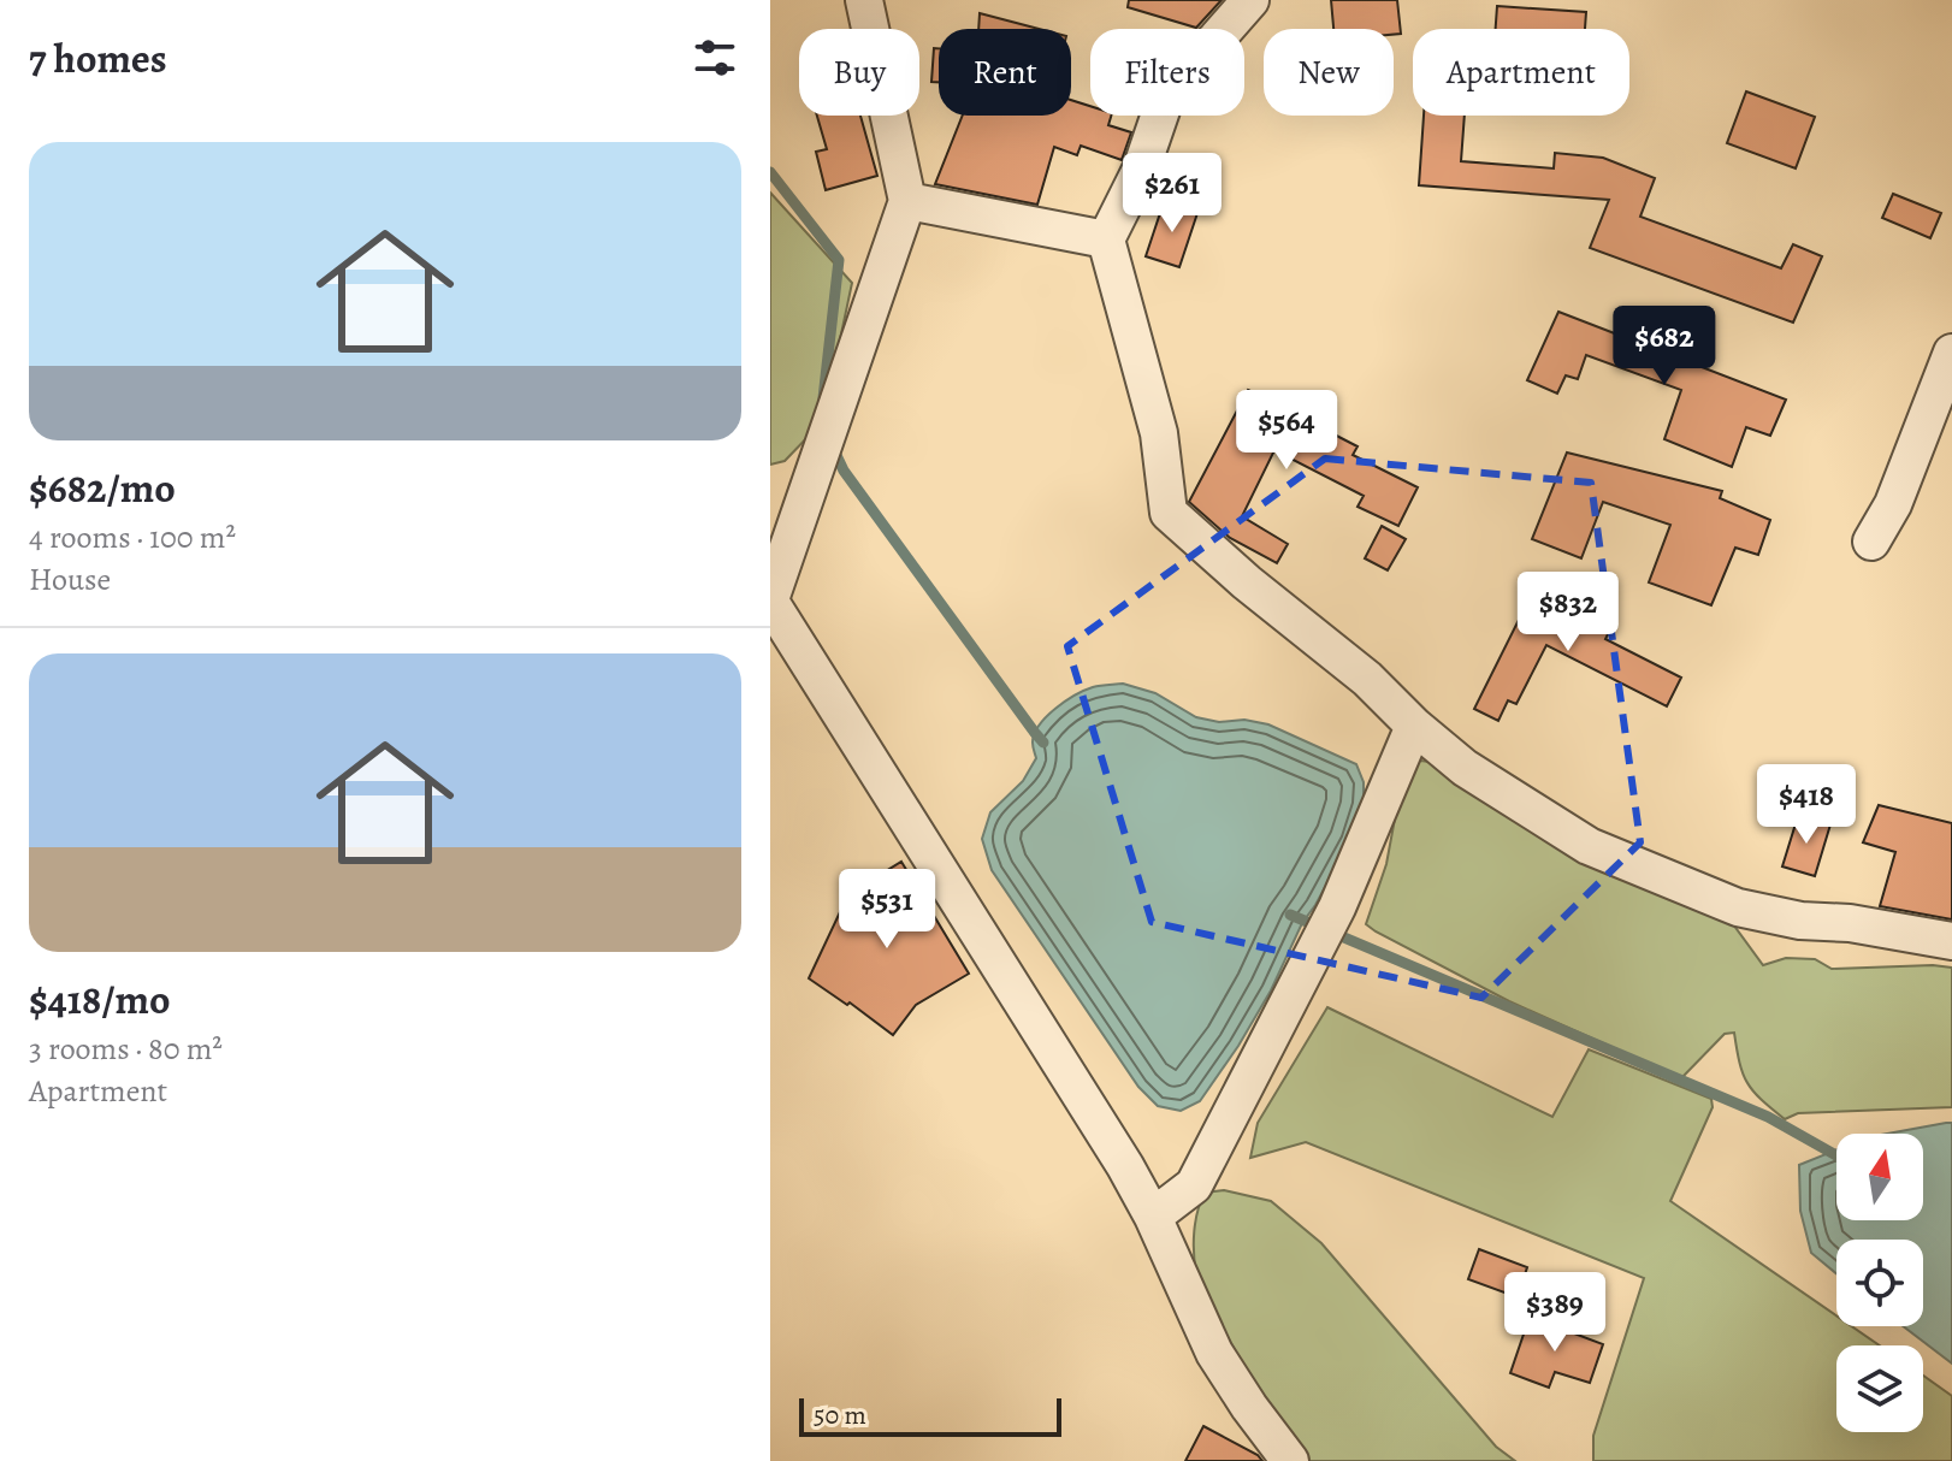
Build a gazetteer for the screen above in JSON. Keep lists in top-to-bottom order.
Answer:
{
  "scale_bar": "50 m",
  "north": "top",
  "page": {
    "heading": "7 homes",
    "chip": [
      "Buy",
      "Rent",
      "Filters",
      "New",
      "Apartment"
    ],
    "list": [
      {
        "name": "$682/mo",
        "note": "4 rooms · 100 m² · House"
      },
      {
        "name": "$418/mo",
        "note": "3 rooms · 80 m² · Apartment"
      }
    ],
    "price": [
      "$261",
      "$682",
      "$564",
      "$832",
      "$418",
      "$531",
      "$389"
    ],
    "scale": "50 m"
  }
}
